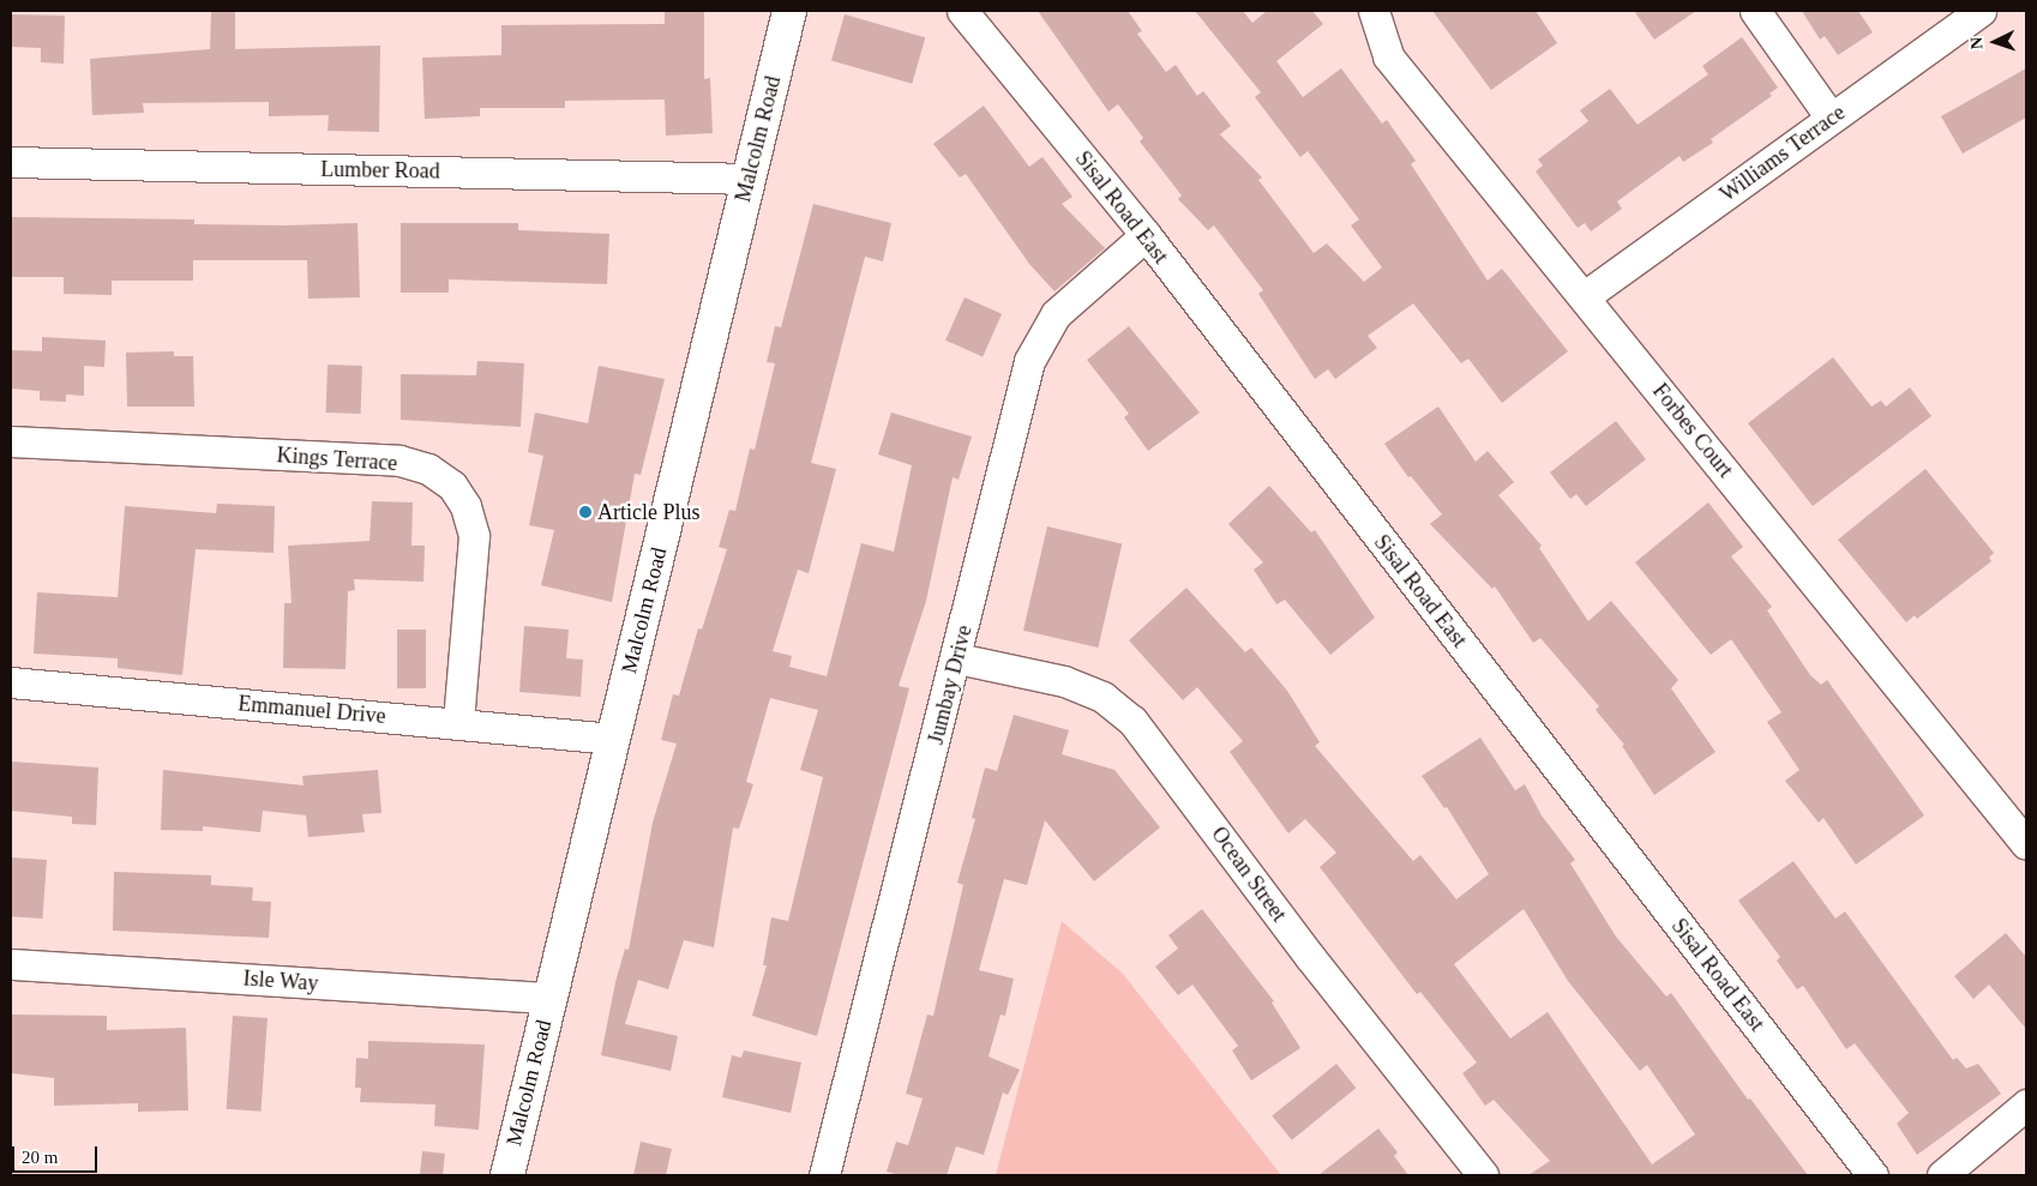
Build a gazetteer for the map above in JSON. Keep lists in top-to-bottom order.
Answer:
{
  "streets": {
    "street": [
      "Malcolm Road",
      "Williams Terrace",
      "Lumber Road",
      "Sisal Road East",
      "Forbes Court",
      "Kings Terrace",
      "Jumbay Drive",
      "Emmanuel Drive",
      "Ocean Street",
      "Isle Way"
    ]
  },
  "crossings": [
    ["Malcolm Road", "Lumber Road"],
    ["Malcolm Road", "Emmanuel Drive"],
    ["Malcolm Road", "Isle Way"],
    ["Williams Terrace", "Forbes Court"],
    ["Sisal Road East", "Jumbay Drive"],
    ["Kings Terrace", "Emmanuel Drive"],
    ["Jumbay Drive", "Ocean Street"]
  ],
  "places": ["Article Plus"],
  "scale_bar": "20 m",
  "north": "left"
}
